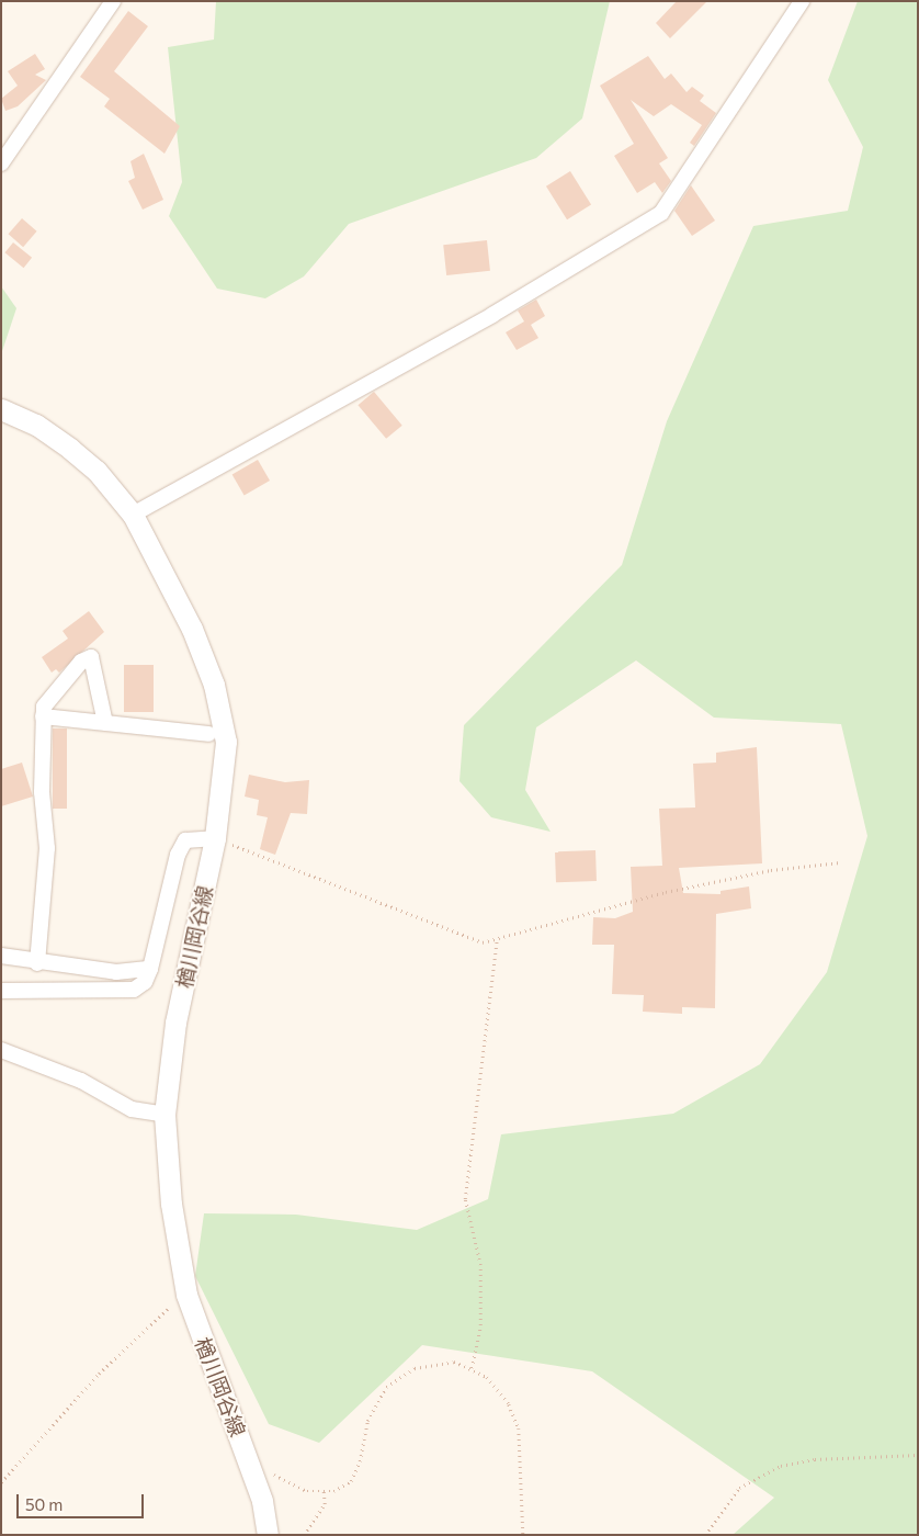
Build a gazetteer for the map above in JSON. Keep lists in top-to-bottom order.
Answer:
{
  "streets": {
    "main road": ["楢川岡谷線"]
  },
  "scale_bar": "50 m"
}
